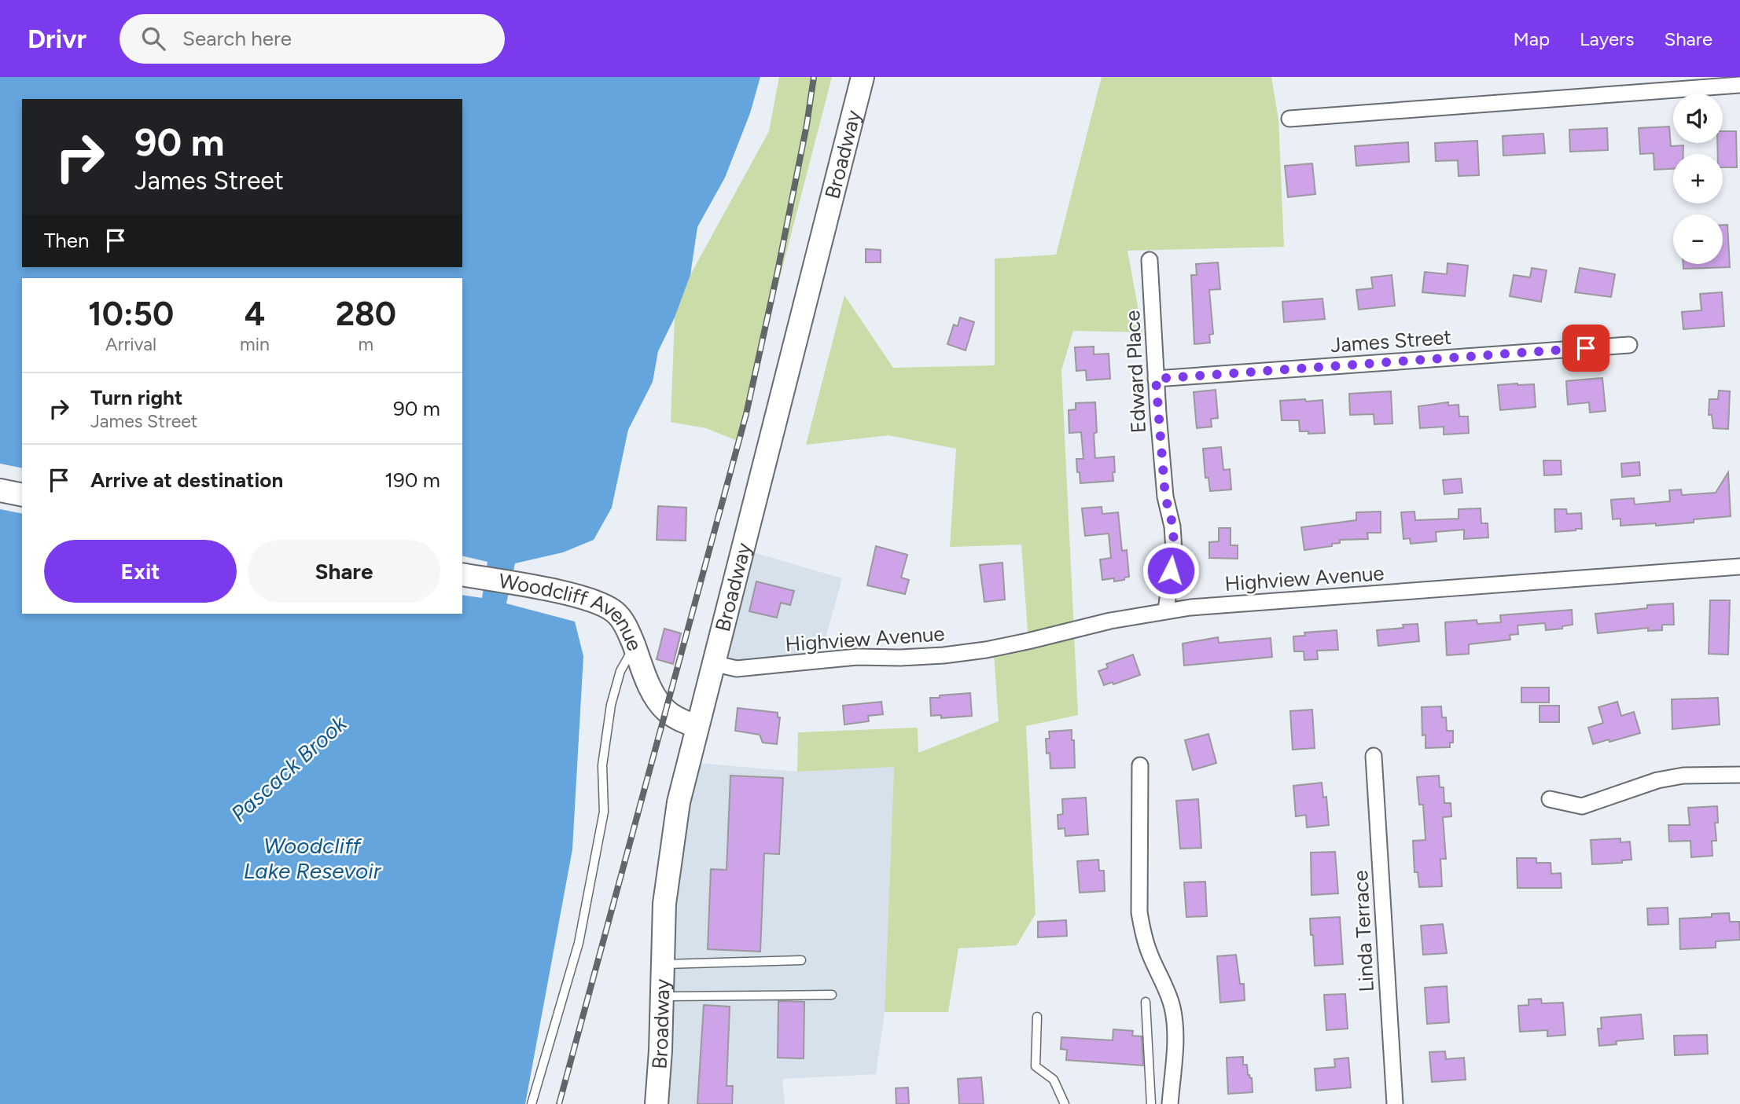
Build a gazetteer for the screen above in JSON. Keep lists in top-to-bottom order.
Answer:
{
  "streets": {
    "main road": ["Broadway", "Woodcliff Avenue"],
    "street": [
      "James Street",
      "Edward Place",
      "Highview Avenue",
      "Linda Terrace"
    ]
  },
  "crossings": [
    ["Broadway", "Highview Avenue"],
    ["Broadway", "Woodcliff Avenue"],
    ["James Street", "Edward Place"],
    ["Edward Place", "Highview Avenue"]
  ],
  "water": ["Pascack Brook", "Woodcliff Lake Resevoir"],
  "page": {
    "header": "Drivr",
    "search": "Search here",
    "nav": ["Map", "Layers", "Share"],
    "map_buttons": ["+", "−"],
    "turn": ["90 m", "James Street"],
    "then": "Then",
    "eta": [
      "10:50",
      "Arrival",
      "4",
      "min",
      "280",
      "m"
    ],
    "list": [
      {
        "name": "Turn right",
        "note": "James Street",
        "value": "90 m"
      },
      {
        "name": "Arrive at destination",
        "value": "190 m"
      }
    ],
    "buttons": ["Exit", "Share"]
  }
}
